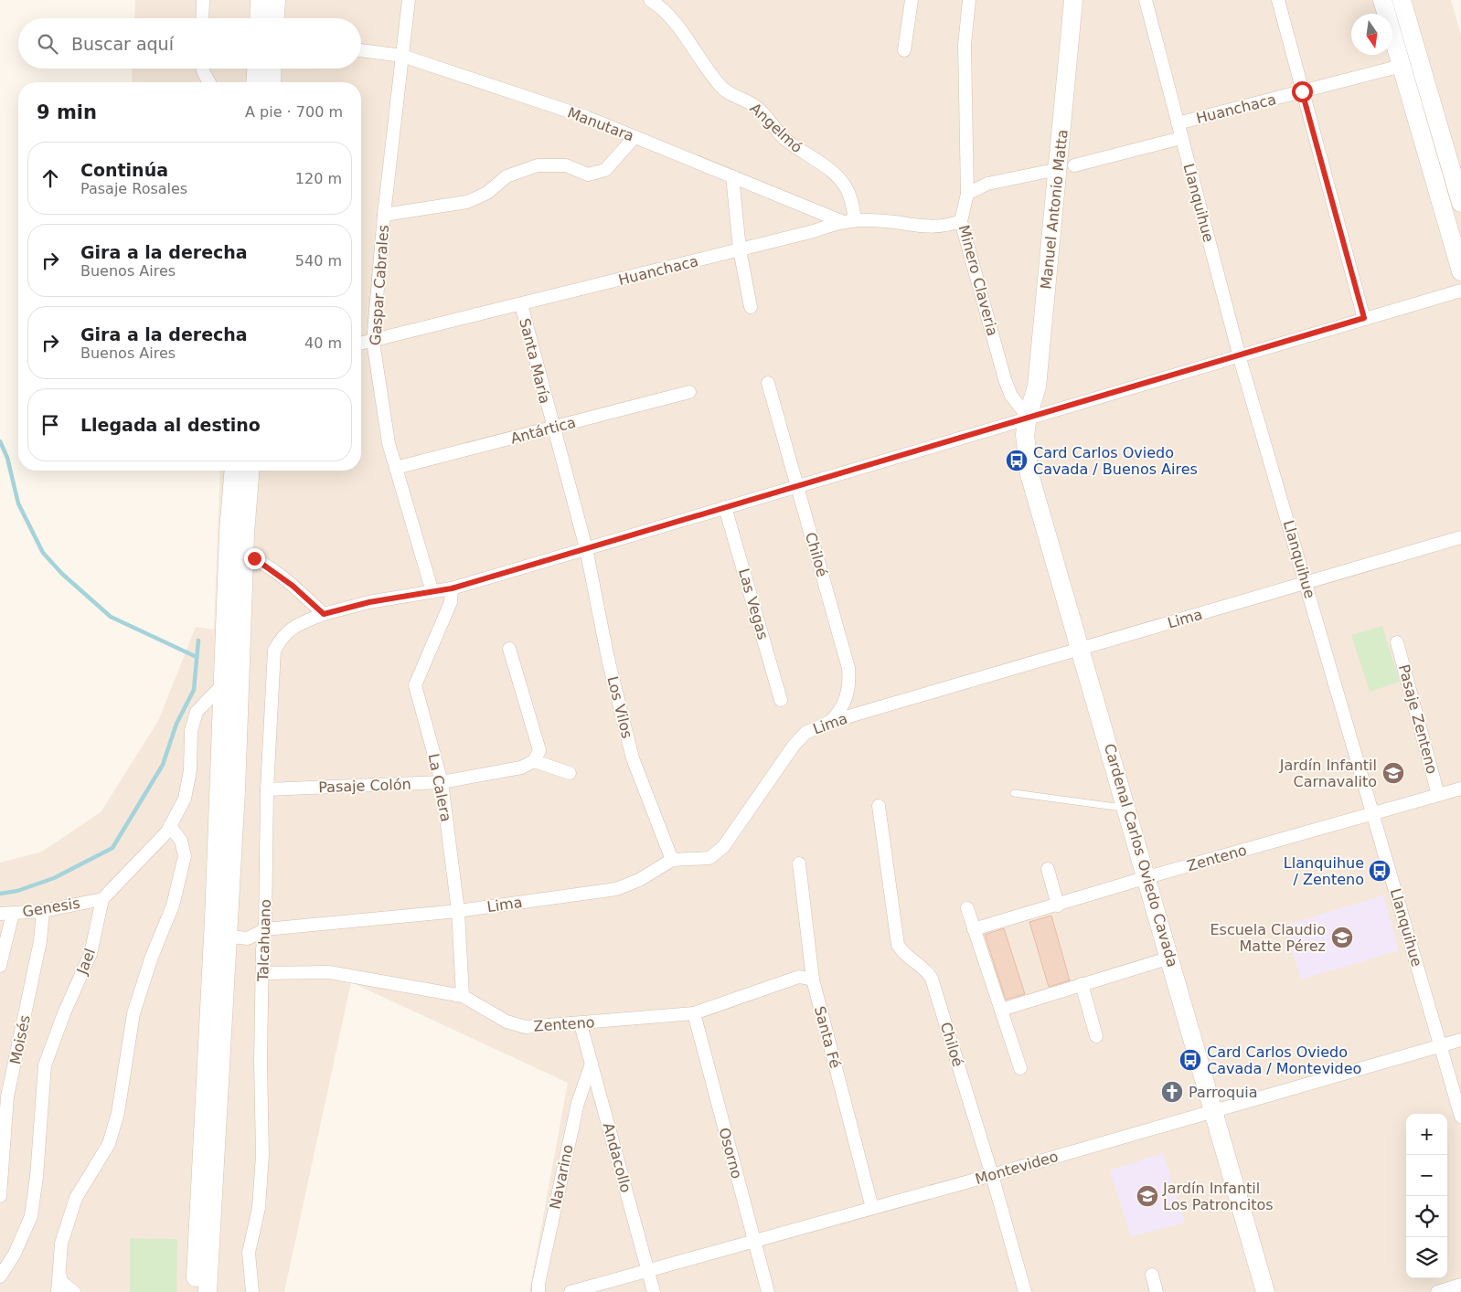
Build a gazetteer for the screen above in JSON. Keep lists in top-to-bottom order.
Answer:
{
  "streets": {
    "main road": ["Manuel Antonio Matta", "Cardenal Carlos Oviedo Cavada"],
    "street": [
      "Huanchaca",
      "Manutara",
      "Angelmó",
      "Llanquihue",
      "Minero Claveria",
      "Gaspar Cabrales",
      "Santa María",
      "Antártica",
      "Chiloé",
      "Las Vegas",
      "Lima",
      "Los Vilos",
      "Pasaje Zenteno",
      "Pasaje Colón",
      "La Calera",
      "Zenteno",
      "Genesis",
      "Talcahuano",
      "Jael",
      "Santa Fé",
      "Moisés",
      "Osorno",
      "Andacollo",
      "Montevideo",
      "Navarino"
    ]
  },
  "crossings": [
    ["Huanchaca", "Manutara"],
    ["Huanchaca", "Angelmó"],
    ["Huanchaca", "Llanquihue"],
    ["Huanchaca", "Manuel Antonio Matta"],
    ["Huanchaca", "Minero Claveria"],
    ["Huanchaca", "Gaspar Cabrales"],
    ["Huanchaca", "Santa María"],
    ["Manutara", "Gaspar Cabrales"],
    ["Llanquihue", "Lima"],
    ["Llanquihue", "Zenteno"],
    ["Llanquihue", "Talcahuano"],
    ["Llanquihue", "Montevideo"],
    ["Manuel Antonio Matta", "Minero Claveria"],
    ["Manuel Antonio Matta", "Cardenal Carlos Oviedo Cavada"],
    ["Manuel Antonio Matta", "Talcahuano"],
    ["Minero Claveria", "Cardenal Carlos Oviedo Cavada"],
    ["Minero Claveria", "Talcahuano"],
    ["Gaspar Cabrales", "Antártica"],
    ["Gaspar Cabrales", "Talcahuano"],
    ["Santa María", "Antártica"],
    ["Santa María", "Los Vilos"],
    ["Santa María", "Talcahuano"],
    ["Chiloé", "Lima"],
    ["Chiloé", "Talcahuano"],
    ["Chiloé", "Montevideo"],
    ["Las Vegas", "Talcahuano"],
    ["Lima", "Los Vilos"],
    ["Lima", "La Calera"],
    ["Lima", "Cardenal Carlos Oviedo Cavada"],
    ["Lima", "Talcahuano"],
    ["Los Vilos", "Talcahuano"],
    ["Pasaje Zenteno", "Zenteno"],
    ["Pasaje Colón", "La Calera"],
    ["Pasaje Colón", "Talcahuano"],
    ["La Calera", "Zenteno"],
    ["La Calera", "Talcahuano"],
    ["Cardenal Carlos Oviedo Cavada", "Zenteno"],
    ["Cardenal Carlos Oviedo Cavada", "Talcahuano"],
    ["Cardenal Carlos Oviedo Cavada", "Montevideo"],
    ["Zenteno", "Talcahuano"],
    ["Zenteno", "Santa Fé"],
    ["Zenteno", "Osorno"],
    ["Zenteno", "Andacollo"],
    ["Genesis", "Jael"],
    ["Genesis", "Moisés"],
    ["Santa Fé", "Montevideo"],
    ["Osorno", "Montevideo"],
    ["Andacollo", "Montevideo"],
    ["Andacollo", "Navarino"]
  ],
  "places": {
    "bus stop": ["Card Carlos Oviedo Cavada / Buenos Aires", "Llanquihue / Zenteno", "Card Carlos Oviedo Cavada / Montevideo"],
    "school or university": ["Jardín Infantil Carnavalito", "Escuela Claudio Matte Pérez", "Jardín Infantil Los Patroncitos"],
    "church": ["Parroquia"]
  },
  "north": "bottom",
  "page": {
    "search": "Buscar aquí",
    "heading": ["9 min", "A pie · 700 m"],
    "list": [
      ["Continúa", "Pasaje Rosales", "120 m"],
      ["Gira a la derecha", "Buenos Aires", "540 m"],
      ["Gira a la derecha", "Buenos Aires", "40 m"],
      "Llegada al destino"
    ],
    "map_buttons": ["+", "−"]
  }
}
